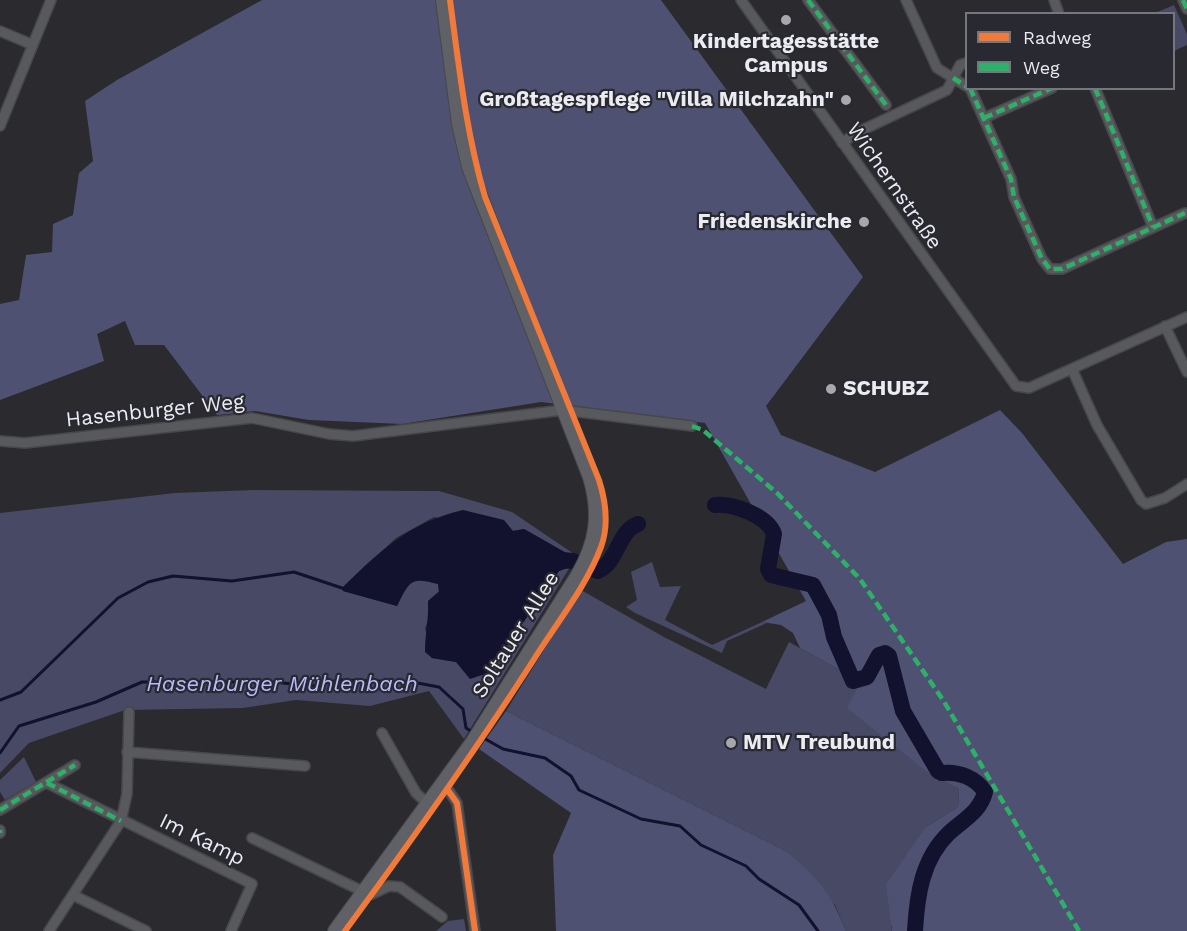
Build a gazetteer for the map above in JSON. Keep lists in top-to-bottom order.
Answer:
{
  "streets": {
    "street": [
      "Wichernstraße",
      "Hasenburger Weg",
      "Soltauer Allee",
      "Im Kamp"
    ]
  },
  "crossings": [
    ["Hasenburger Weg", "Soltauer Allee"]
  ],
  "water": ["Hasenburger Mühlenbach"],
  "places": [
    "Kindertagesstätte Campus",
    "Großtagespflege \"Villa Milchzahn\"",
    "Friedenskirche",
    "SCHUBZ",
    "MTV Treubund"
  ],
  "legend": ["Radweg", "Weg"]
}
